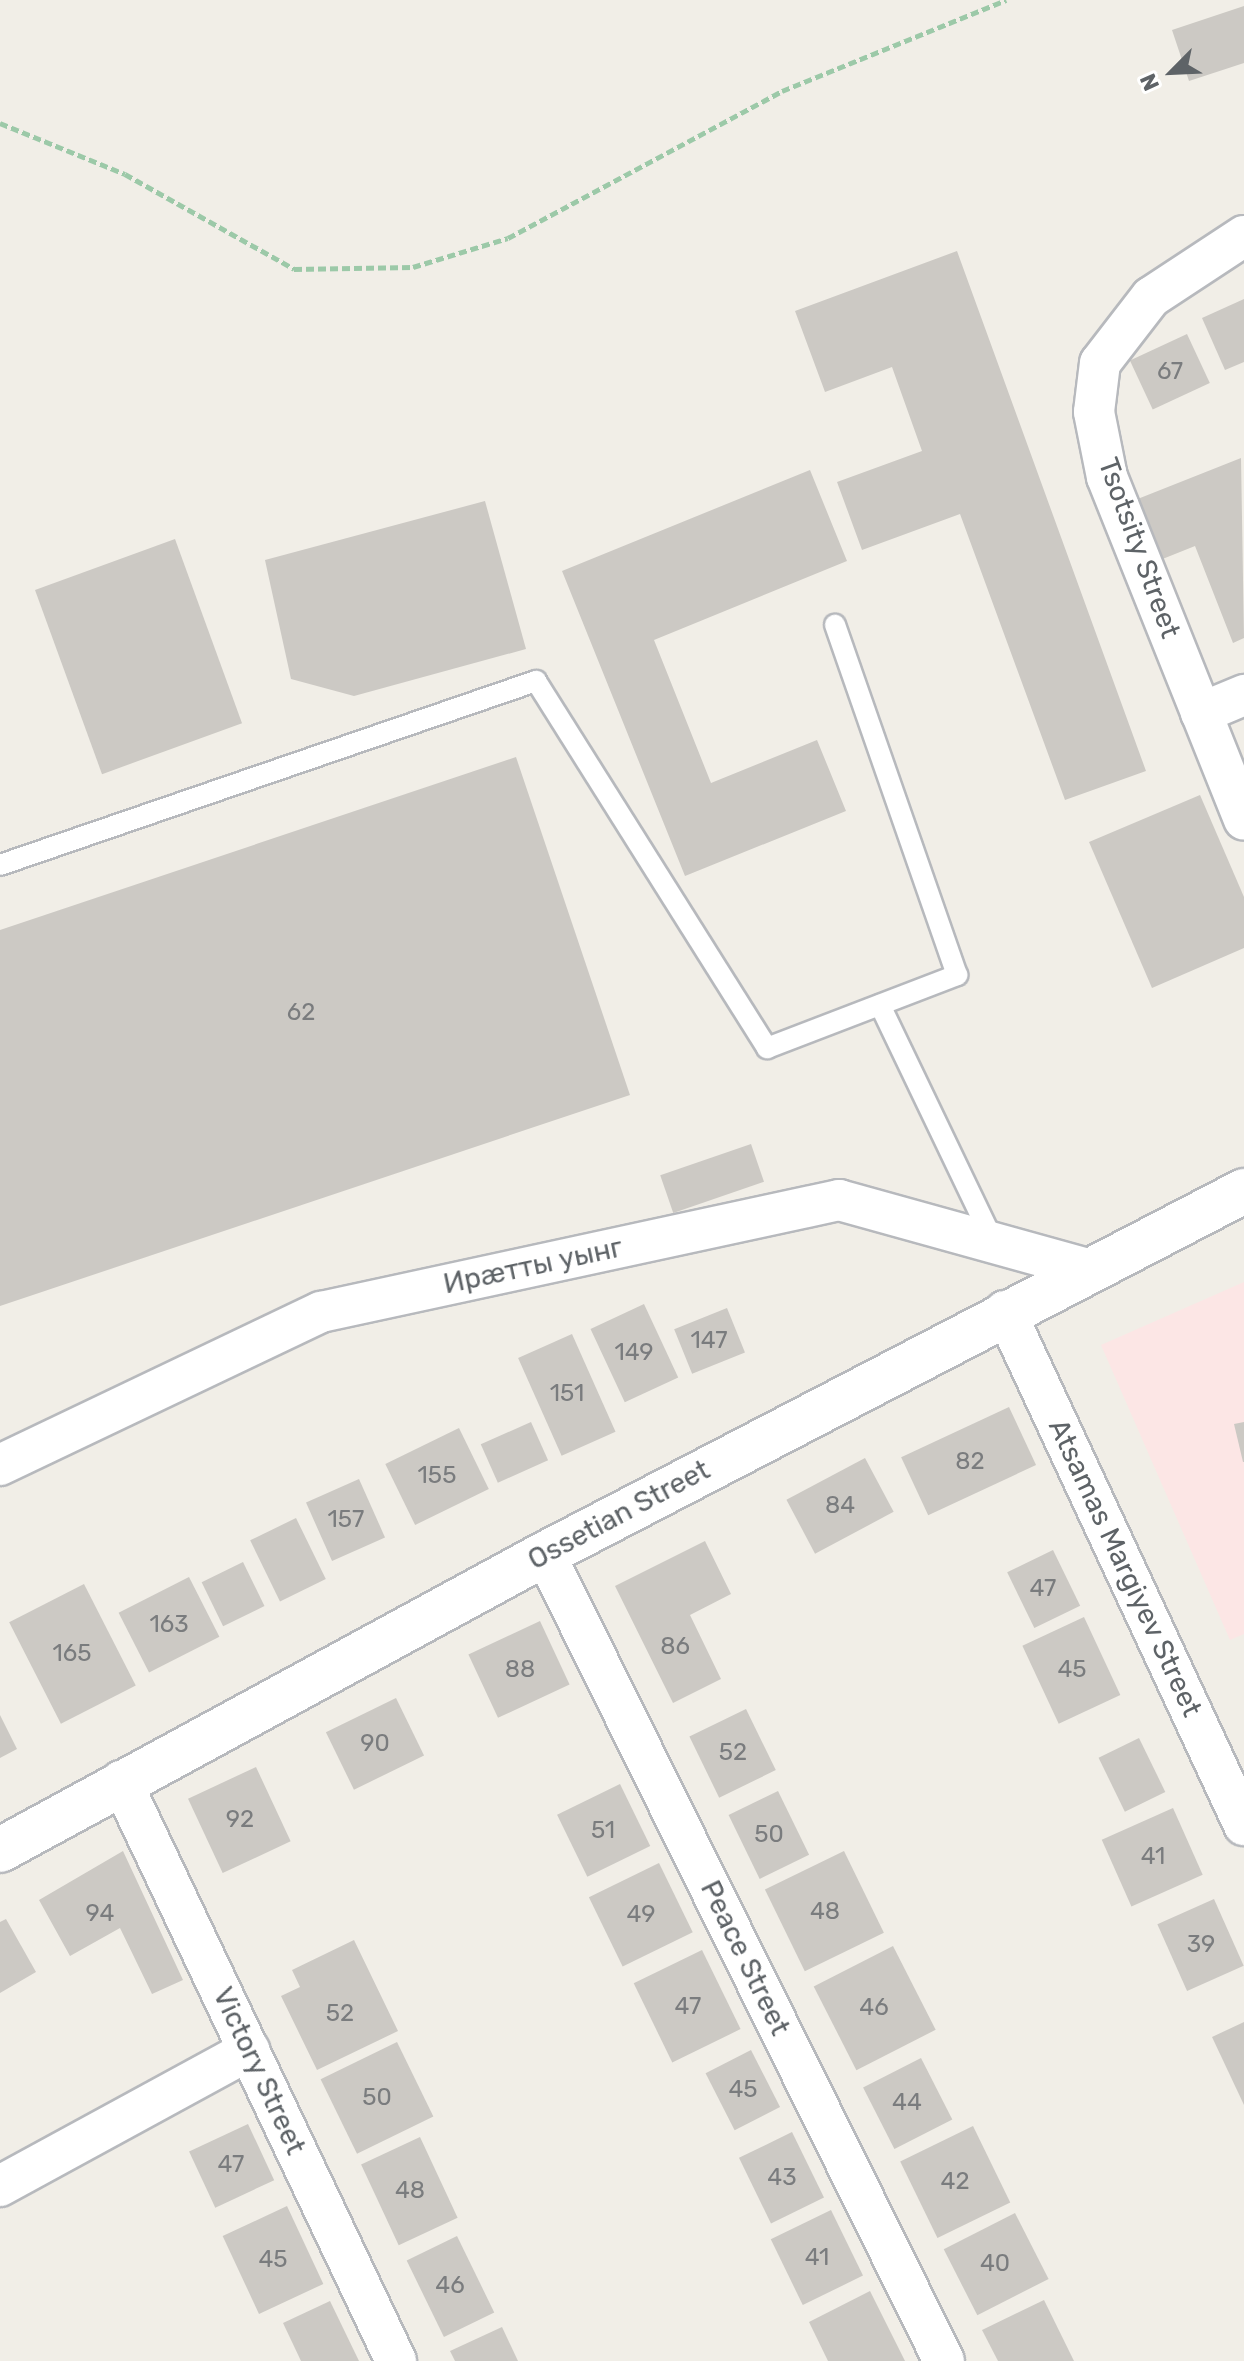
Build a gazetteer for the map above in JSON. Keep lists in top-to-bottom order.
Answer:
{
  "streets": {
    "street": [
      "Tsotsity Street",
      "Ирæтты уынг",
      "Ossetian Street",
      "Atsamas Margiyev Street",
      "Peace Street",
      "Victory Street"
    ]
  },
  "crossings": [
    ["Ирæтты уынг", "Ossetian Street"],
    ["Ossetian Street", "Atsamas Margiyev Street"],
    ["Ossetian Street", "Peace Street"],
    ["Ossetian Street", "Victory Street"]
  ],
  "house_numbers": [
    "67",
    "62",
    "147",
    "149",
    "151",
    "82",
    "155",
    "84",
    "157",
    "47",
    "163",
    "86",
    "165",
    "88",
    "45",
    "90",
    "52",
    "92",
    "51",
    "50",
    "41",
    "48",
    "94",
    "49",
    "39",
    "47",
    "46",
    "52",
    "45",
    "50",
    "44",
    "47",
    "43",
    "42",
    "48",
    "41",
    "45",
    "40",
    "46"
  ],
  "north": "bottom left"
}
